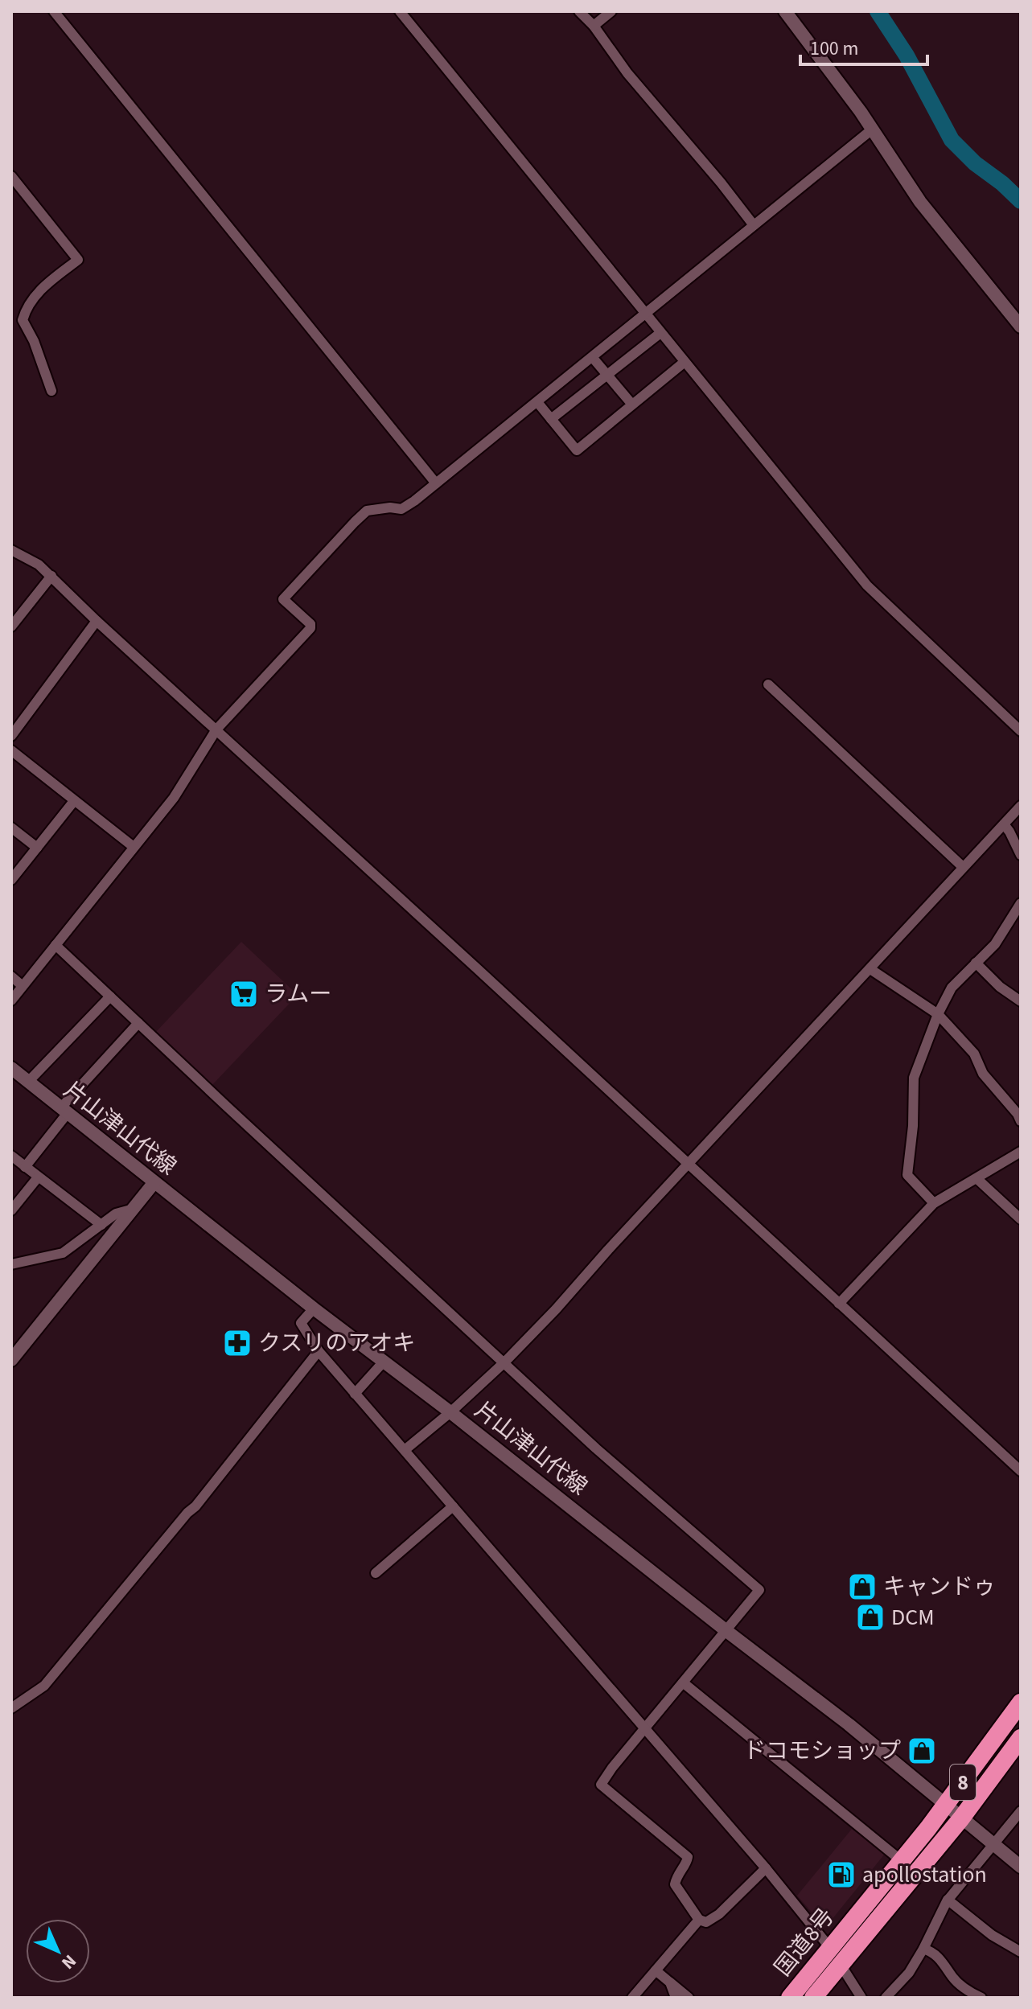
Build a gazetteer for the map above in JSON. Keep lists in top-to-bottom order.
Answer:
{
  "streets": {
    "highway": ["8", "国道8号"],
    "main road": ["片山津山代線"]
  },
  "crossings": [
    ["片山津山代線", "国道8号"]
  ],
  "places": {
    "supermarket": ["ラムー"],
    "pharmacy": ["クスリのアオキ"],
    "shop": ["キャンドゥ", "DCM", "ドコモショップ"],
    "fuel station": ["apollostation"]
  },
  "scale_bar": "100 m",
  "north": "bottom right"
}
